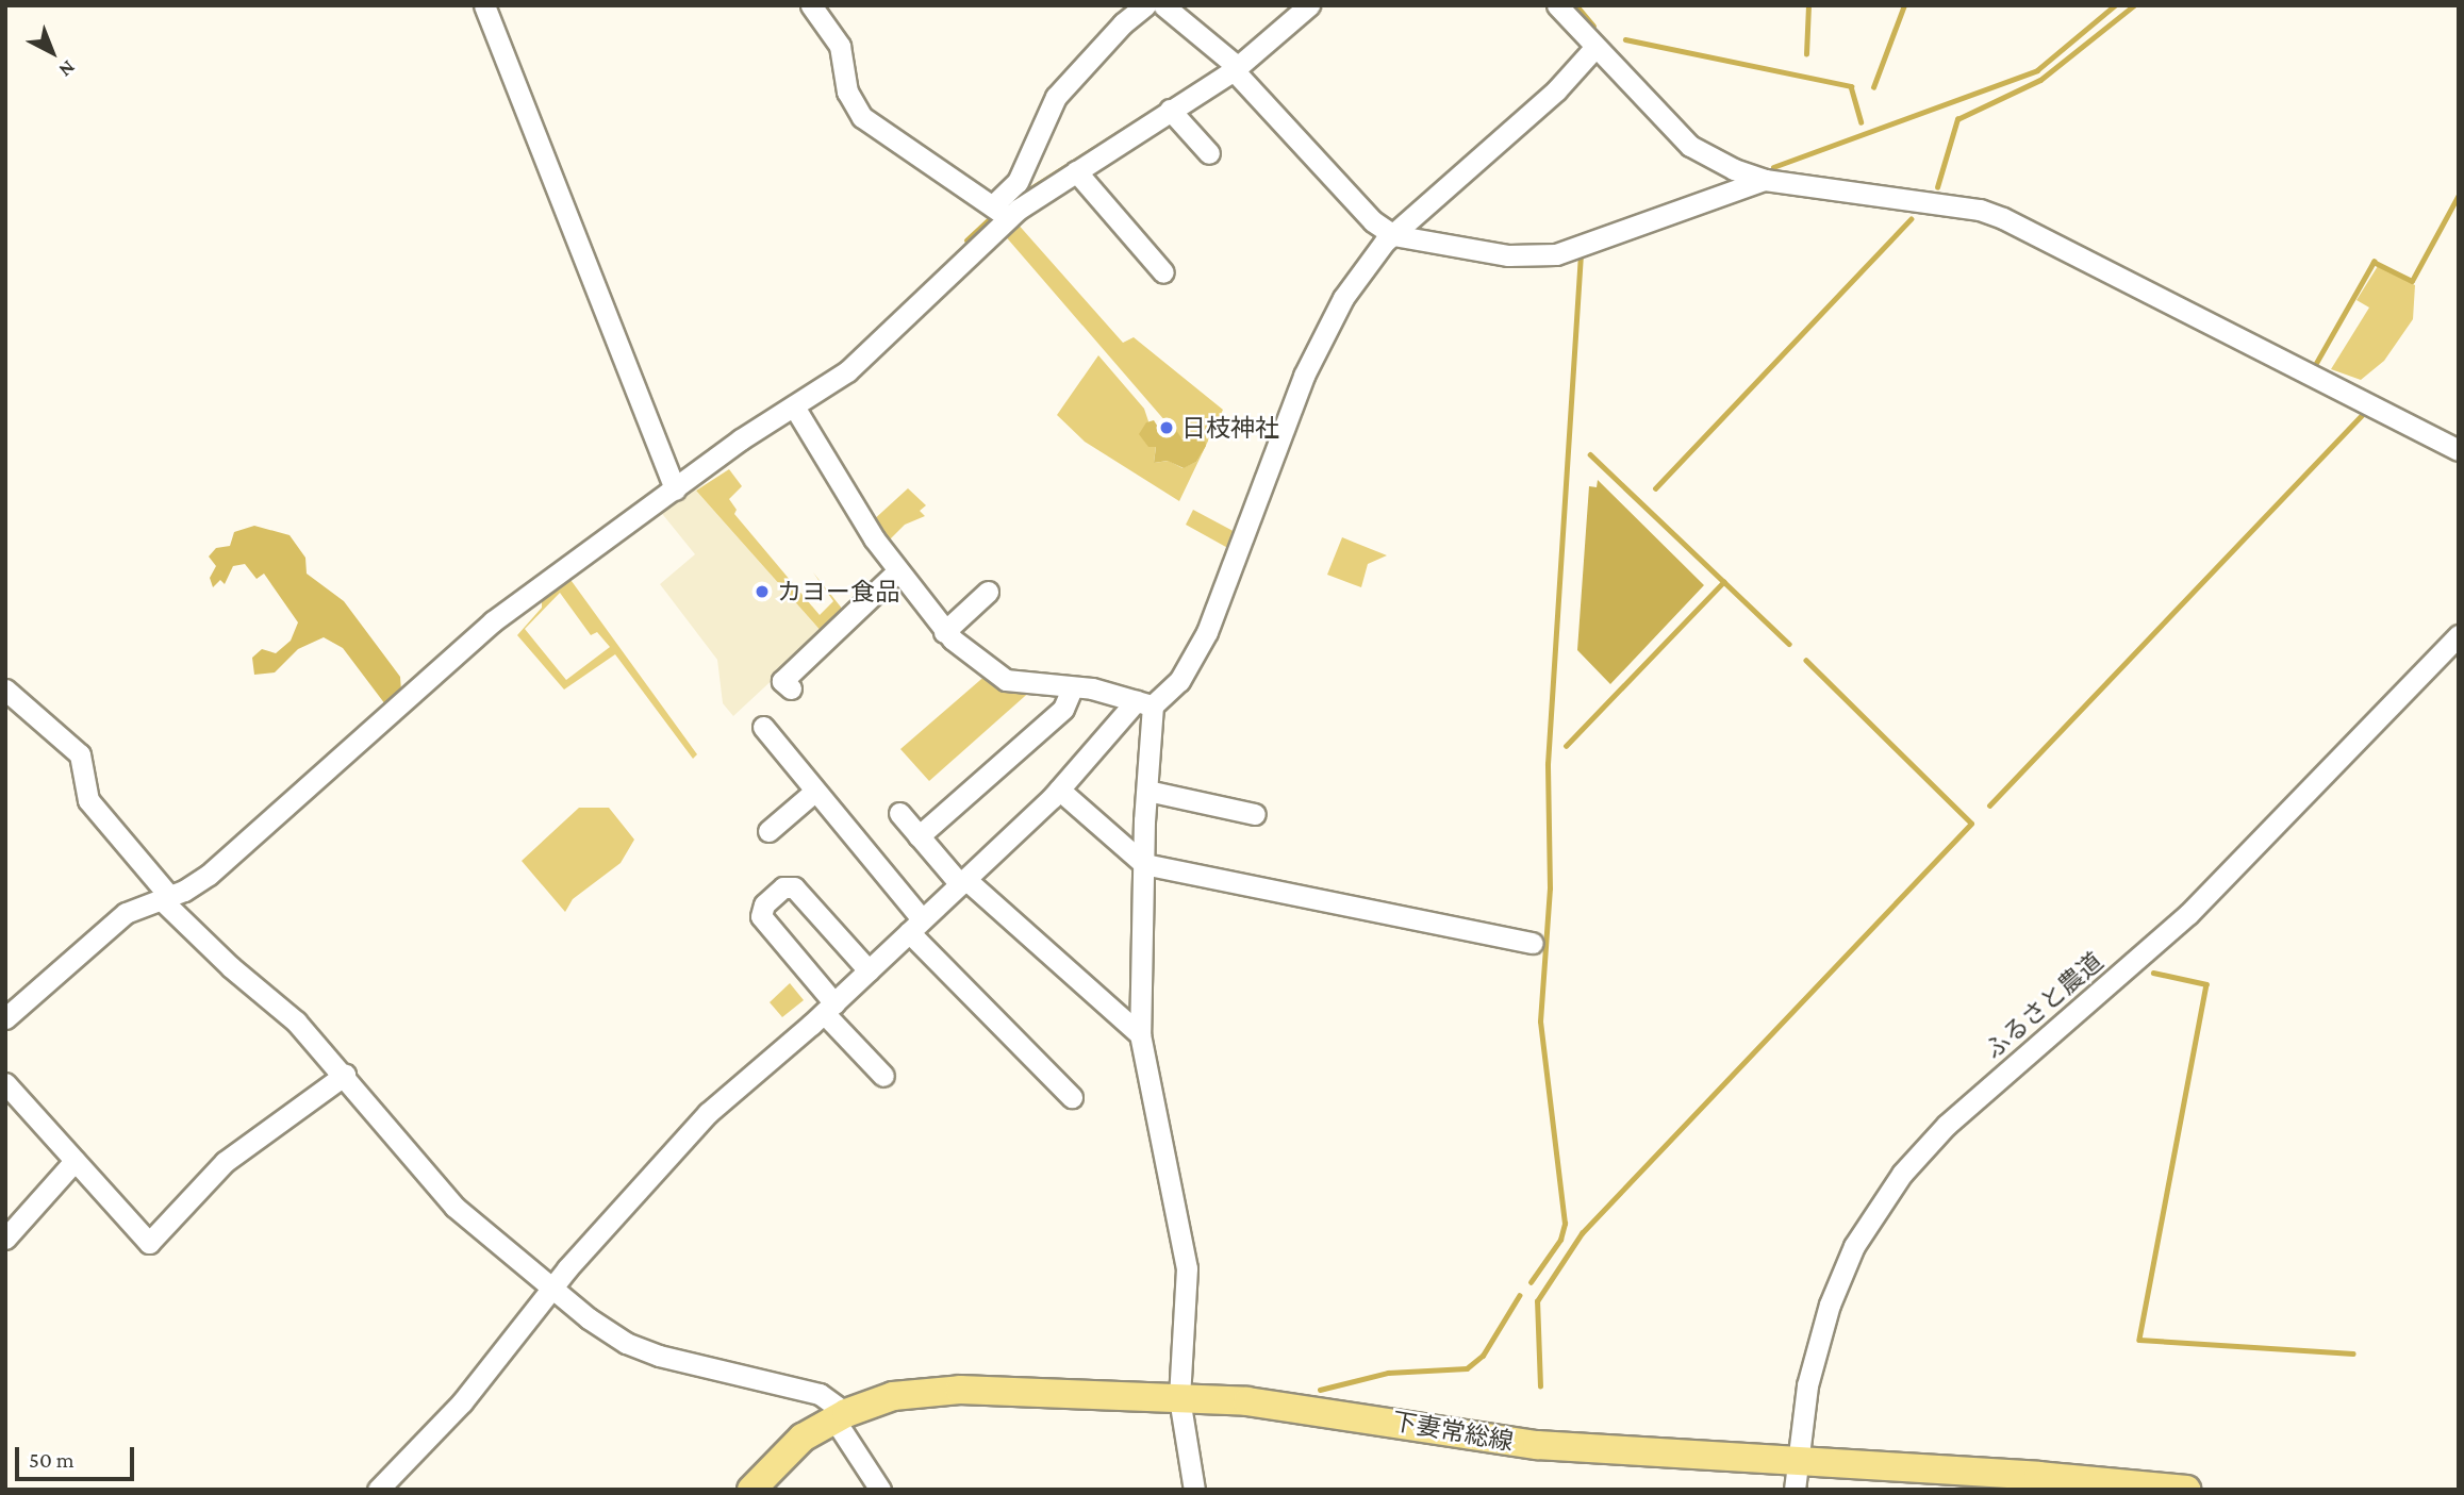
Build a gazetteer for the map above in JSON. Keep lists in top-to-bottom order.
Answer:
{
  "streets": {
    "main road": ["下妻常総線"],
    "street": ["ふるさと農道"]
  },
  "crossings": [
    ["ふるさと農道", "下妻常総線"]
  ],
  "places": ["日枝神社", "カヨー食品"],
  "scale_bar": "50 m",
  "north": "bottom right"
}
